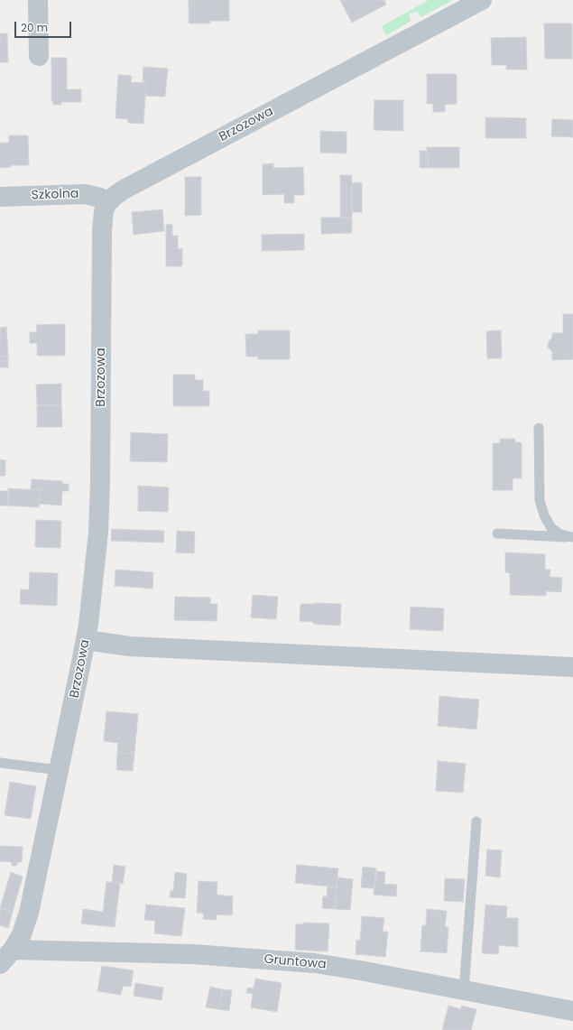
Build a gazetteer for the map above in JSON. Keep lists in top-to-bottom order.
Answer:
{
  "streets": {
    "street": ["Brzozowa", "Szkolna", "Gruntowa"]
  },
  "crossings": [
    ["Brzozowa", "Szkolna"],
    ["Brzozowa", "Gruntowa"]
  ],
  "scale_bar": "20 m"
}
